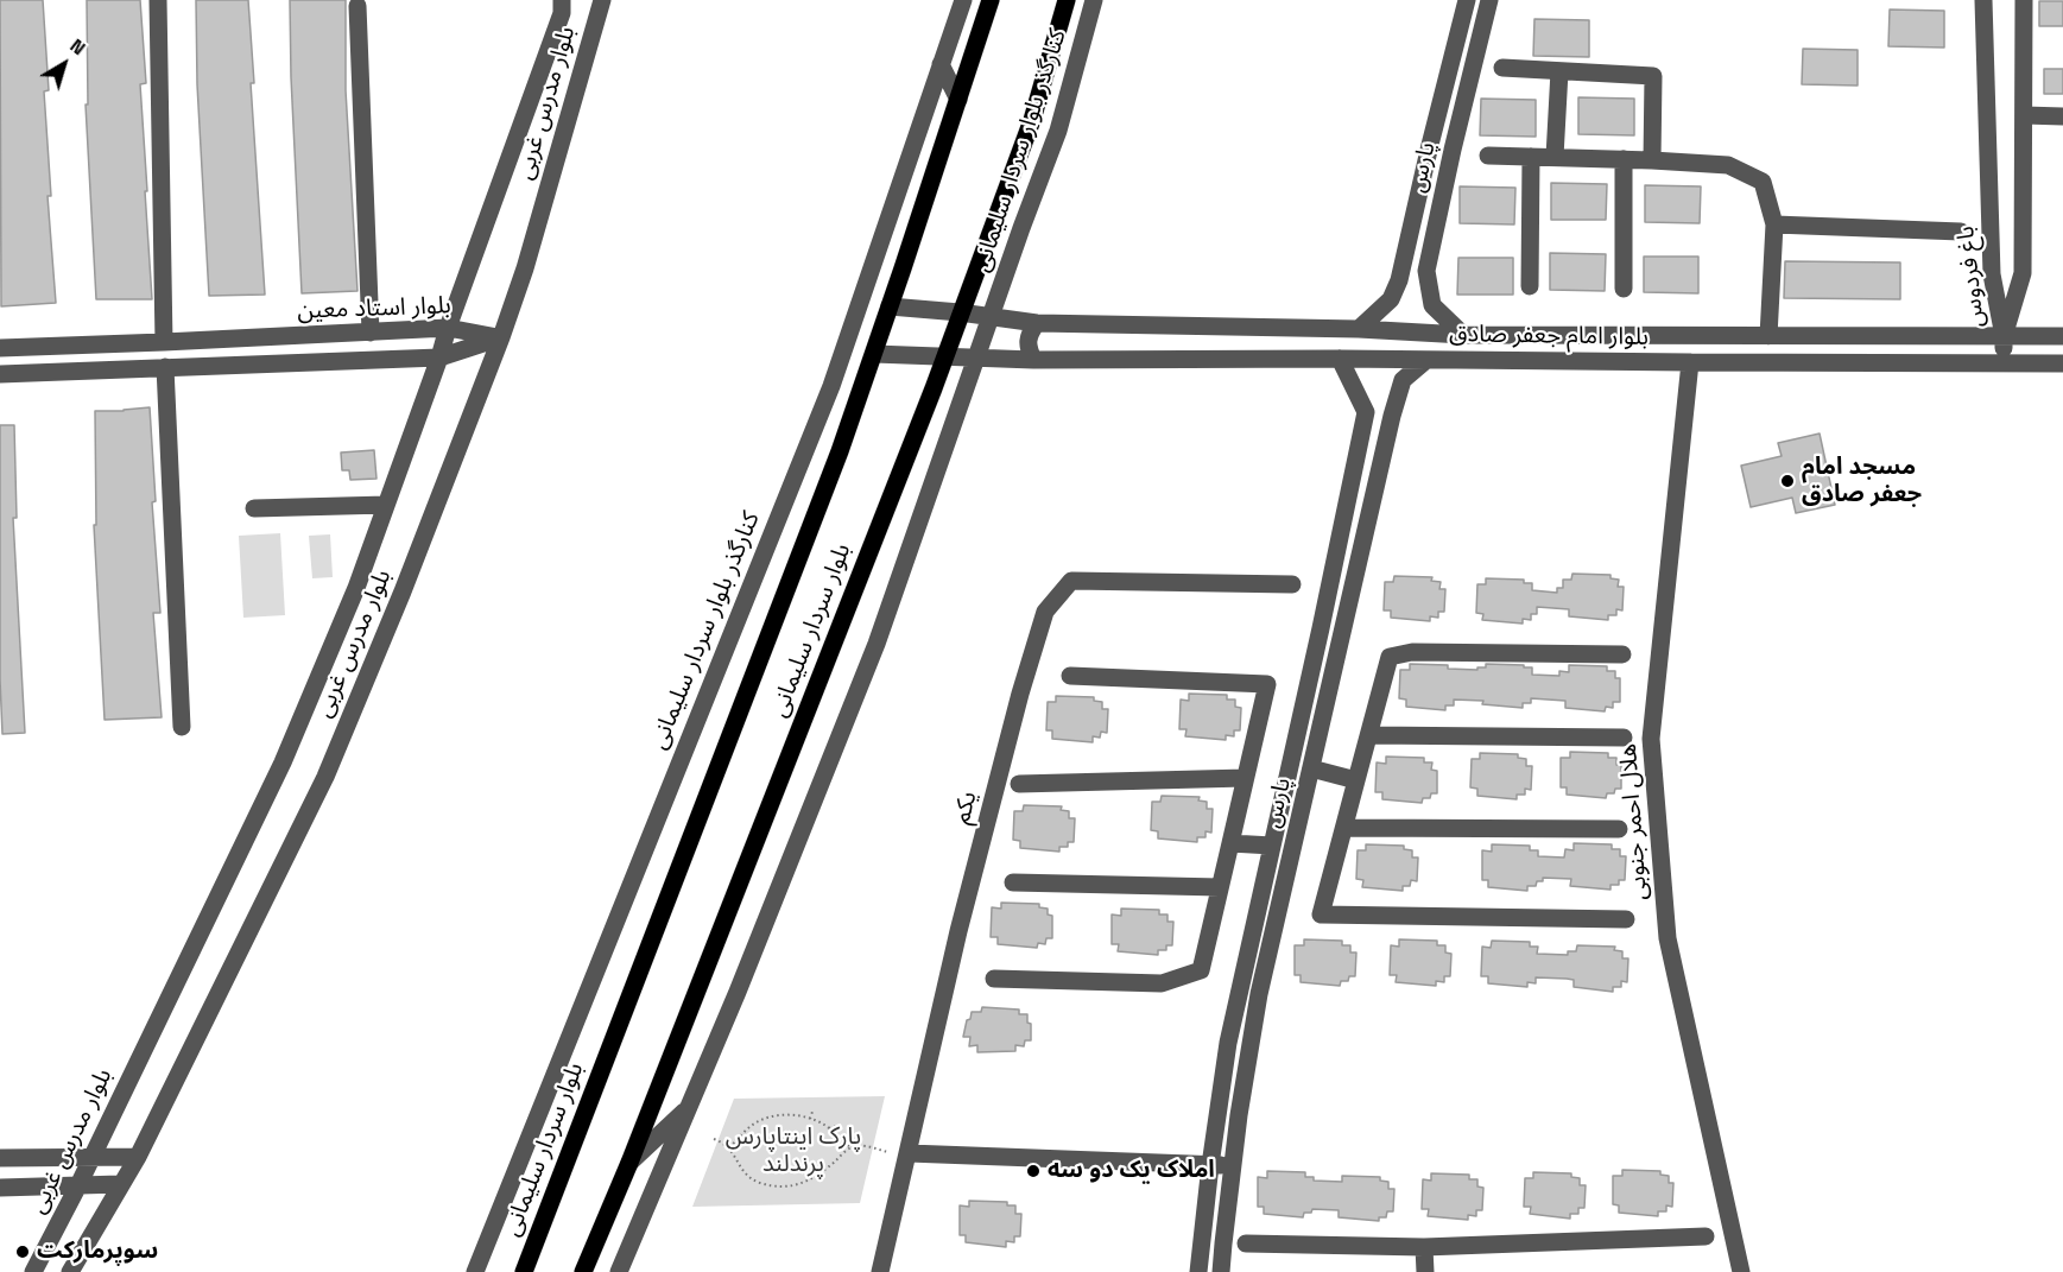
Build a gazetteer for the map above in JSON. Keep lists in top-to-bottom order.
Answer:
{
  "streets": {
    "main road": ["بلوار سردار سلیمانی"],
    "street": [
      "بلوار مدرس غربی",
      "کنارگذر بلوار سردار سلیمانی",
      "پارس",
      "باغ فردوس",
      "بلوار استاد معین",
      "بلوار امام جعفر صادق",
      "یکم",
      "هلال احمر جنوبی"
    ]
  },
  "crossings": [
    ["بلوار مدرس غربی", "بلوار استاد معین"],
    ["کنارگذر بلوار سردار سلیمانی", "بلوار امام جعفر صادق"],
    ["پارس", "بلوار امام جعفر صادق"],
    ["باغ فردوس", "بلوار امام جعفر صادق"],
    ["بلوار امام جعفر صادق", "بلوار سردار سلیمانی"],
    ["بلوار امام جعفر صادق", "هلال احمر جنوبی"]
  ],
  "parks": ["پارک اینتاپارس پرندلند"],
  "places": ["مسجد امام جعفر صادق", "املاک یک دو سه", "سوپرمارکت"],
  "north": "top right"
}
